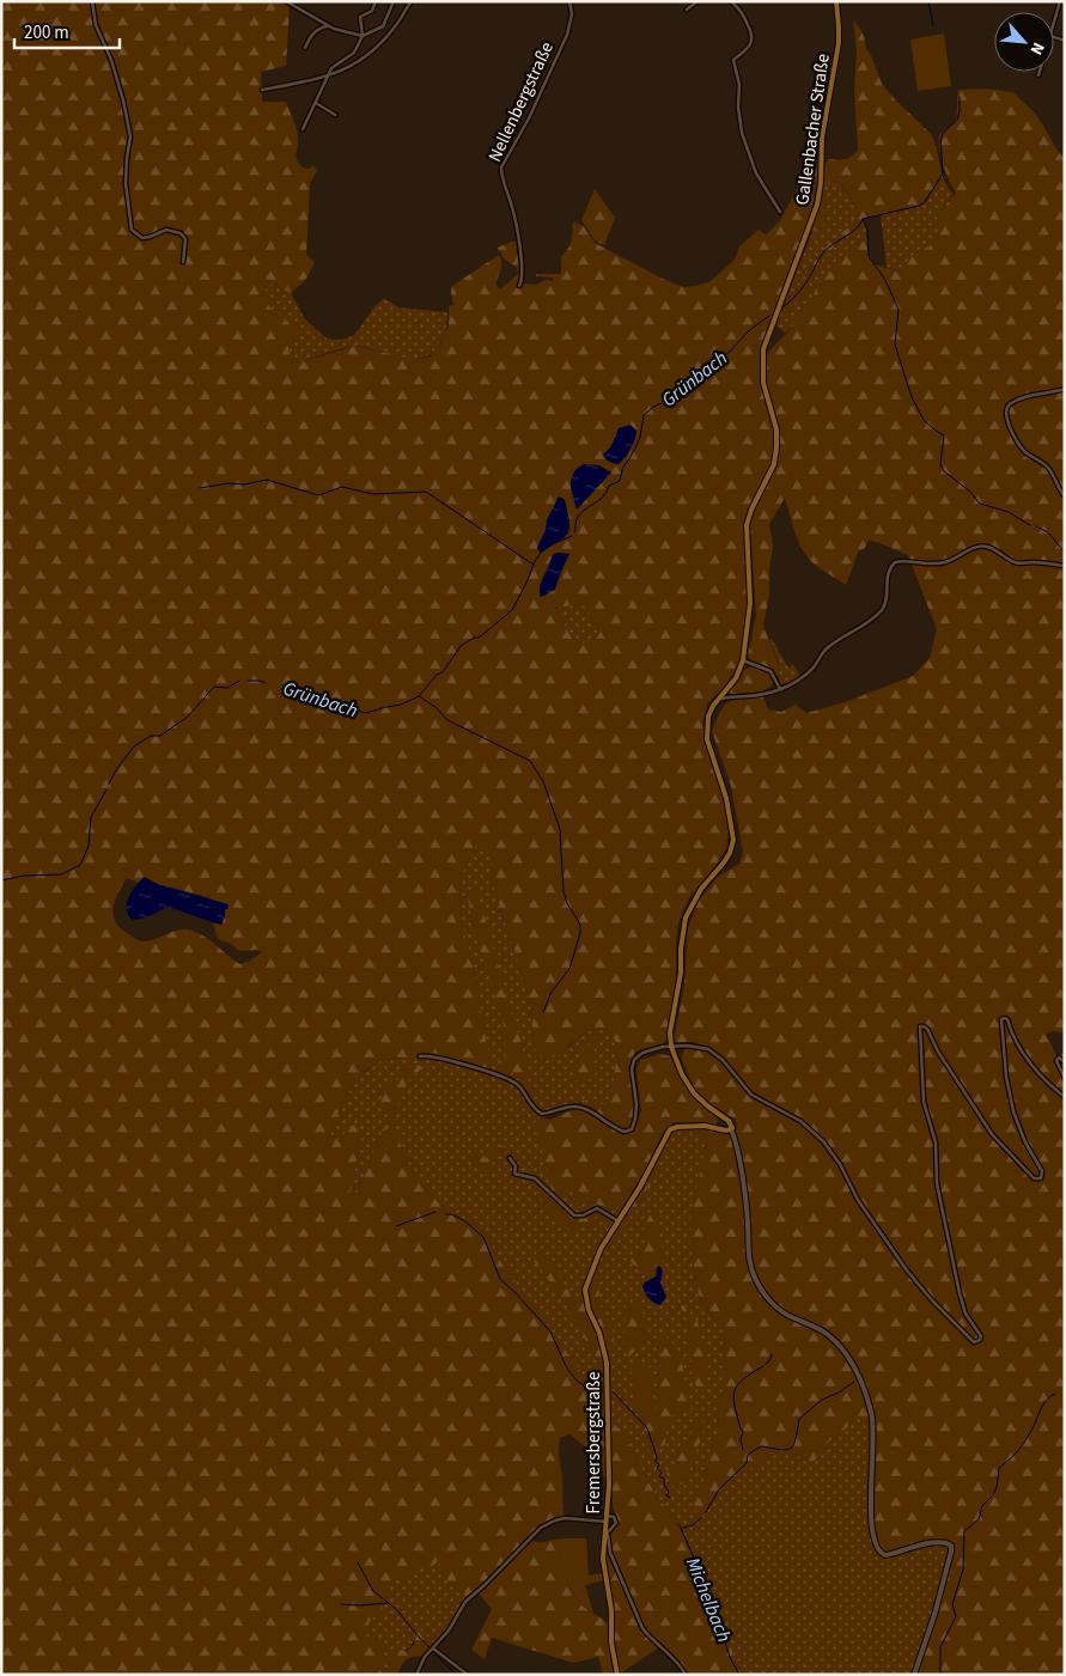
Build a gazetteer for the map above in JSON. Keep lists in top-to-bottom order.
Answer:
{
  "streets": {
    "main road": ["Gallenbacher Straße", "Fremersbergstraße"],
    "street": ["Nellenbergstraße"]
  },
  "water": ["Grünbach", "Michelbach"],
  "scale_bar": "200 m",
  "north": "bottom right"
}
